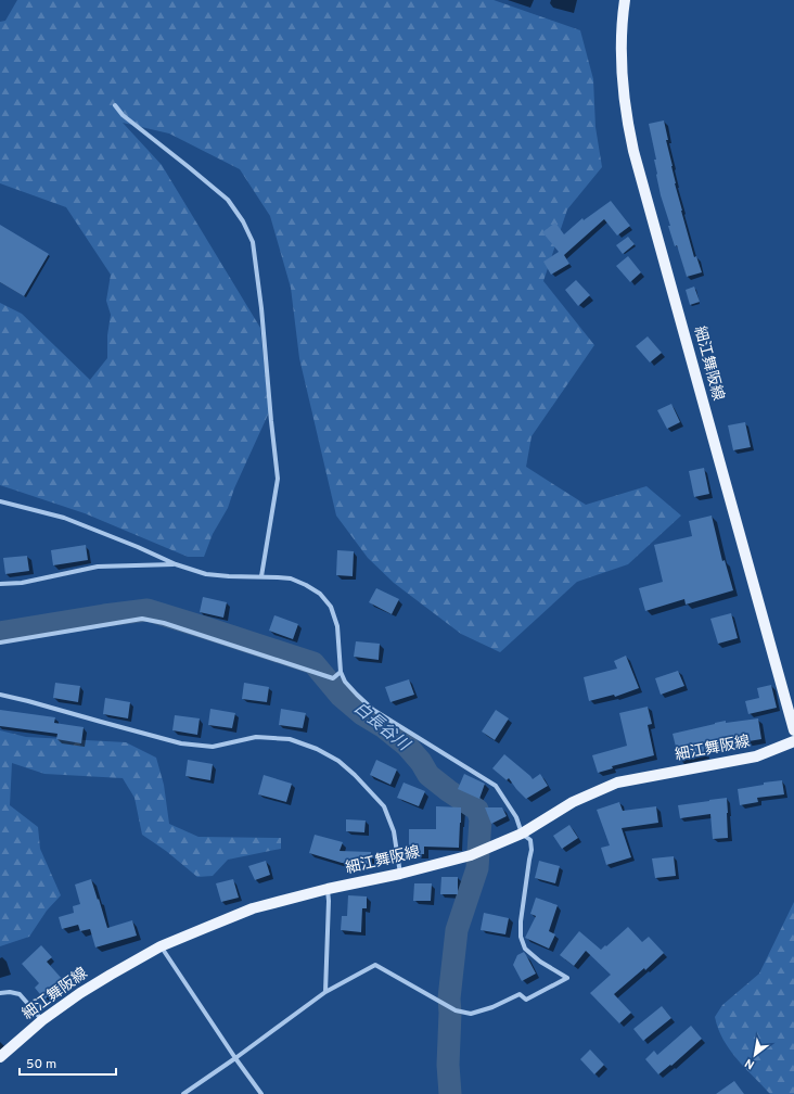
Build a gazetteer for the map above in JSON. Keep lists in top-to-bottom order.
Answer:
{
  "streets": {
    "main road": ["細江舞阪線"]
  },
  "water": ["白長谷川"],
  "scale_bar": "50 m",
  "north": "bottom left"
}
